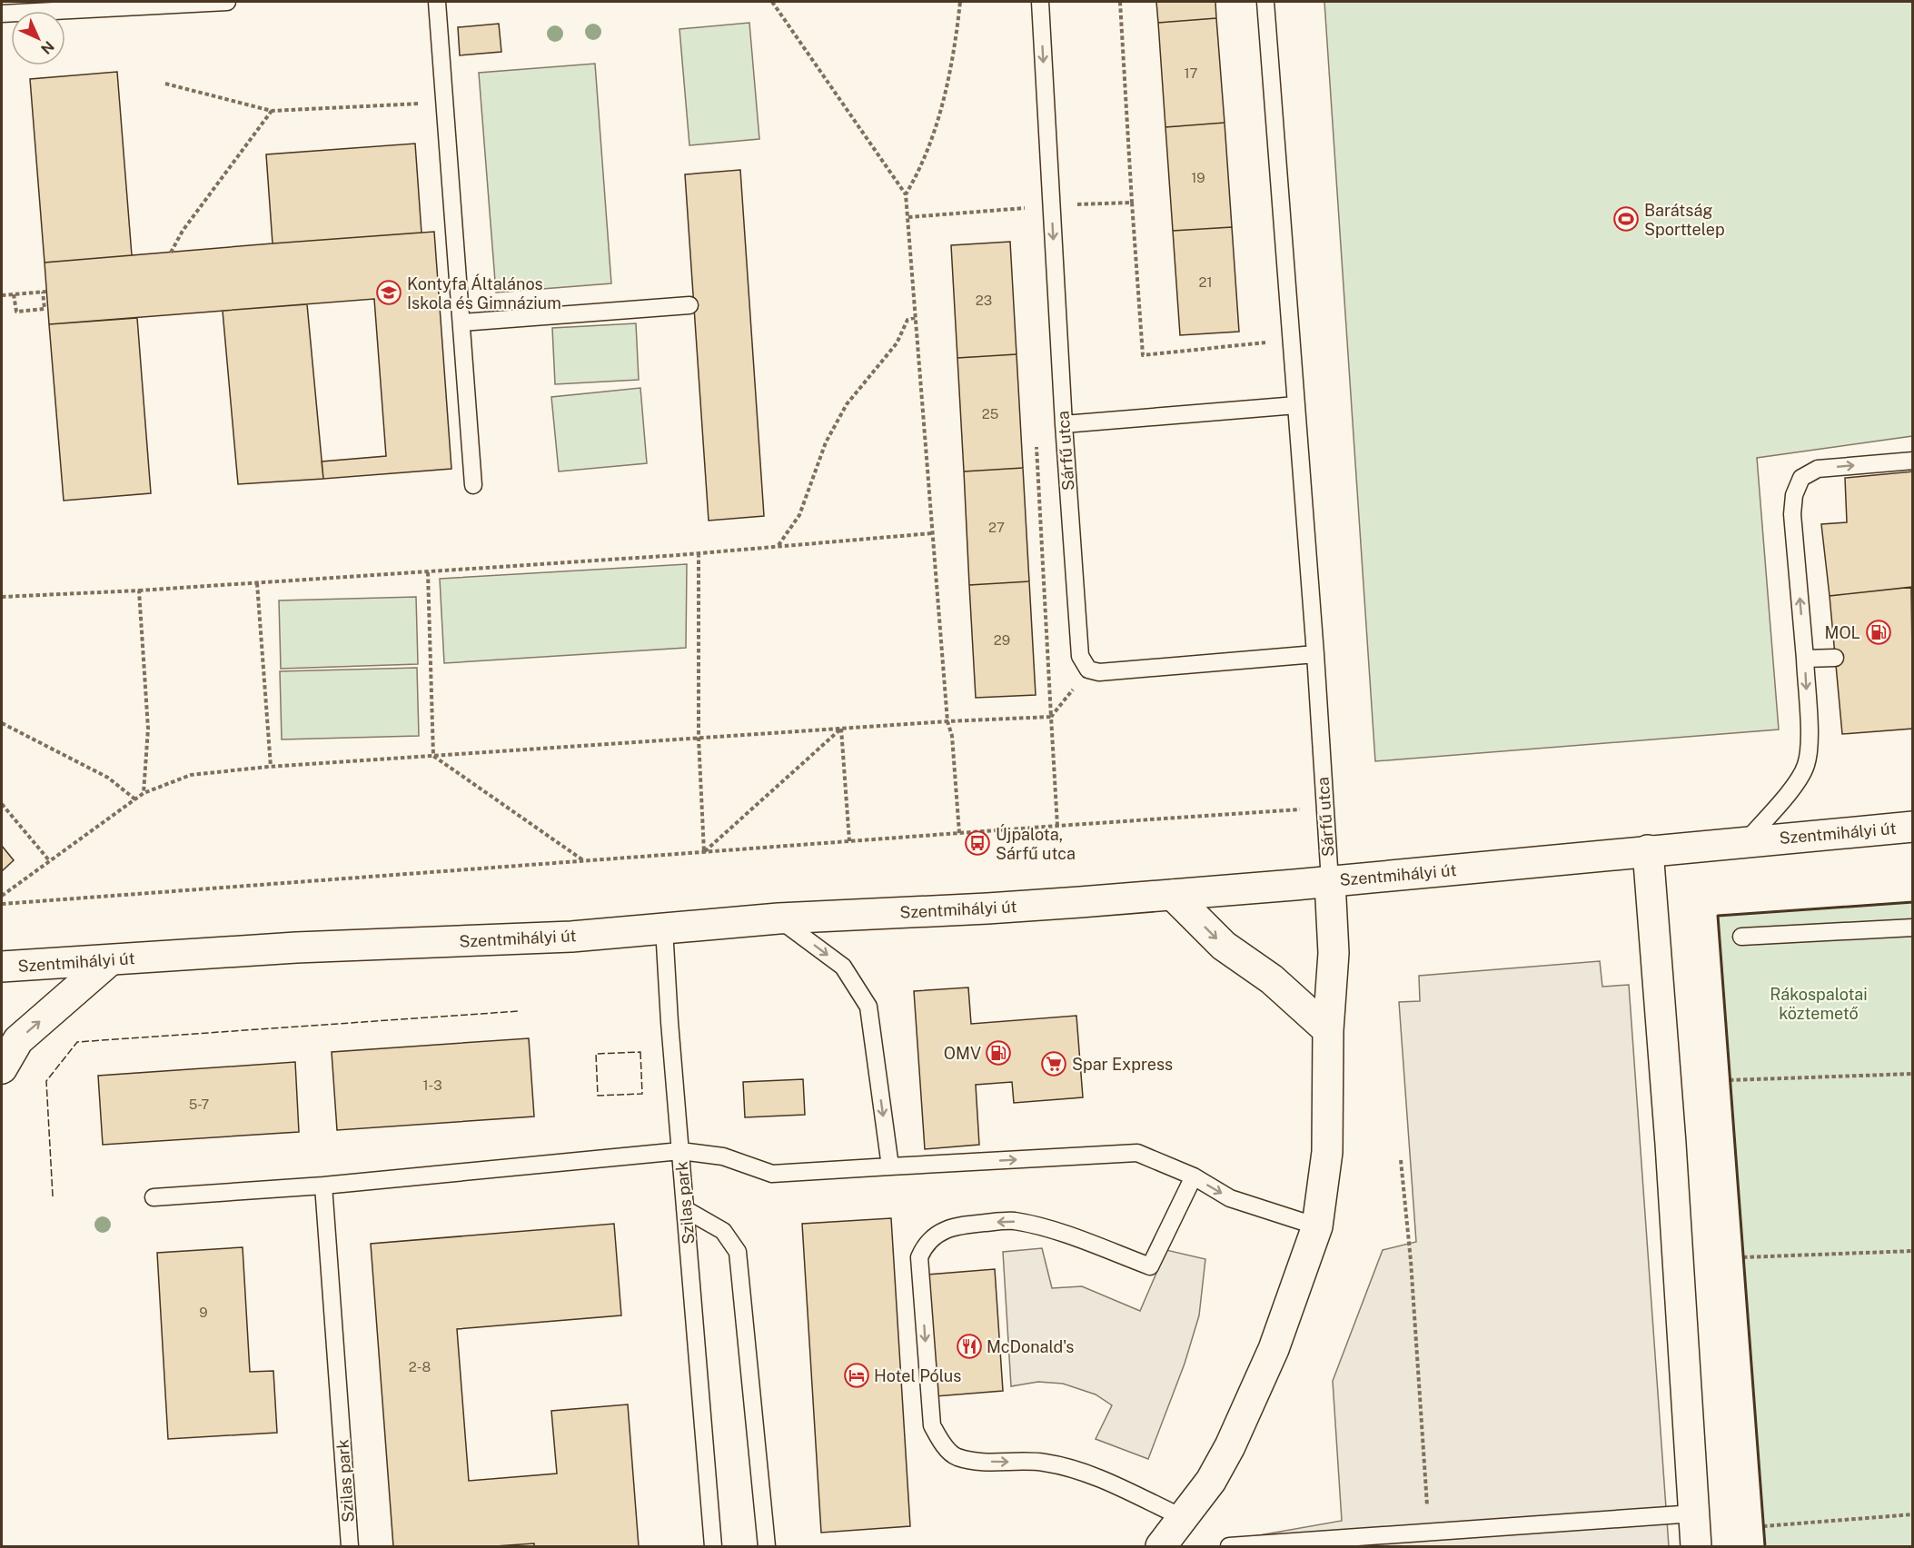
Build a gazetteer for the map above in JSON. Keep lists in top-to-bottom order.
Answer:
{
  "streets": {
    "main road": ["Szentmihályi út"],
    "lane": ["Sárfű utca", "Szilas park"]
  },
  "crossings": [
    ["Sárfű utca", "Szentmihályi út"]
  ],
  "parks": ["Rákospalotai köztemető"],
  "places": {
    "sports": ["Barátság Sporttelep"],
    "school or university": ["Kontyfa Általános Iskola és Gimnázium"],
    "fuel station": ["MOL", "OMV"],
    "bus stop": ["Újpalota, Sárfű utca"],
    "supermarket": ["Spar Express"],
    "restaurant": ["McDonald's"],
    "hotel": ["Hotel Pólus"]
  },
  "house_numbers": [
    "17",
    "19",
    "21",
    "23",
    "25",
    "27",
    "29",
    "1-3",
    "5-7",
    "9",
    "2-8"
  ],
  "north": "bottom right"
}
